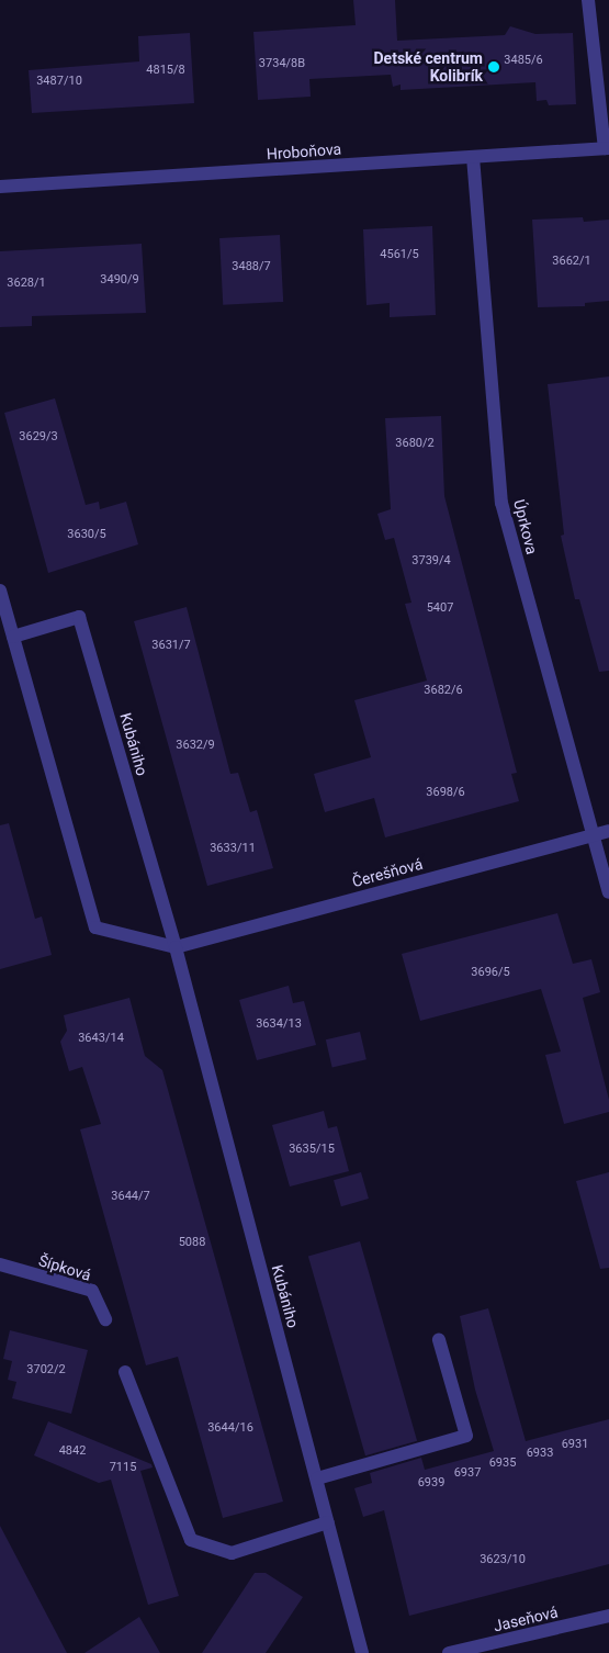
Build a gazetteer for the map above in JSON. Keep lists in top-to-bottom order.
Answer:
{
  "streets": {
    "street": [
      "Hroboňova",
      "Úprkova",
      "Kubániho",
      "Čerešňová",
      "Šípková",
      "Jaseňová"
    ]
  },
  "crossings": [
    ["Hroboňova", "Úprkova"],
    ["Úprkova", "Čerešňová"],
    ["Kubániho", "Čerešňová"]
  ],
  "places": ["Detské centrum Kolibrík"],
  "house_numbers": [
    "3485/6",
    "3734/8B",
    "4815/8",
    "3487/10",
    "4561/5",
    "3662/1",
    "3488/7",
    "3490/9",
    "3628/1",
    "3629/3",
    "3680/2",
    "3630/5",
    "3739/4",
    "5407",
    "3631/7",
    "3682/6",
    "3632/9",
    "3698/6",
    "3633/11",
    "3696/5",
    "3634/13",
    "3643/14",
    "3635/15",
    "3644/7",
    "5088",
    "3702/2",
    "3644/16",
    "6931",
    "4842",
    "6933",
    "6935",
    "7115",
    "6937",
    "6939",
    "3623/10"
  ]
}
